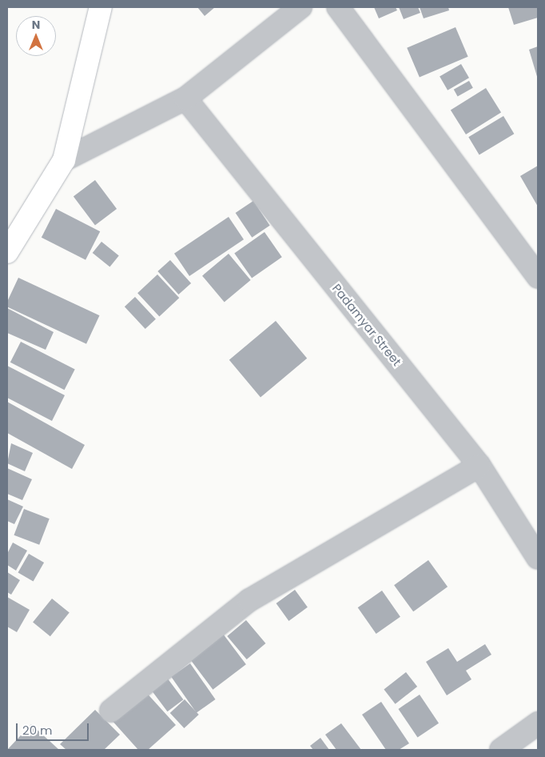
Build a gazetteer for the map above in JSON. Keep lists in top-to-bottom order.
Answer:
{
  "streets": {
    "street": ["Padamyar Street"]
  },
  "scale_bar": "20 m",
  "north": "top"
}
